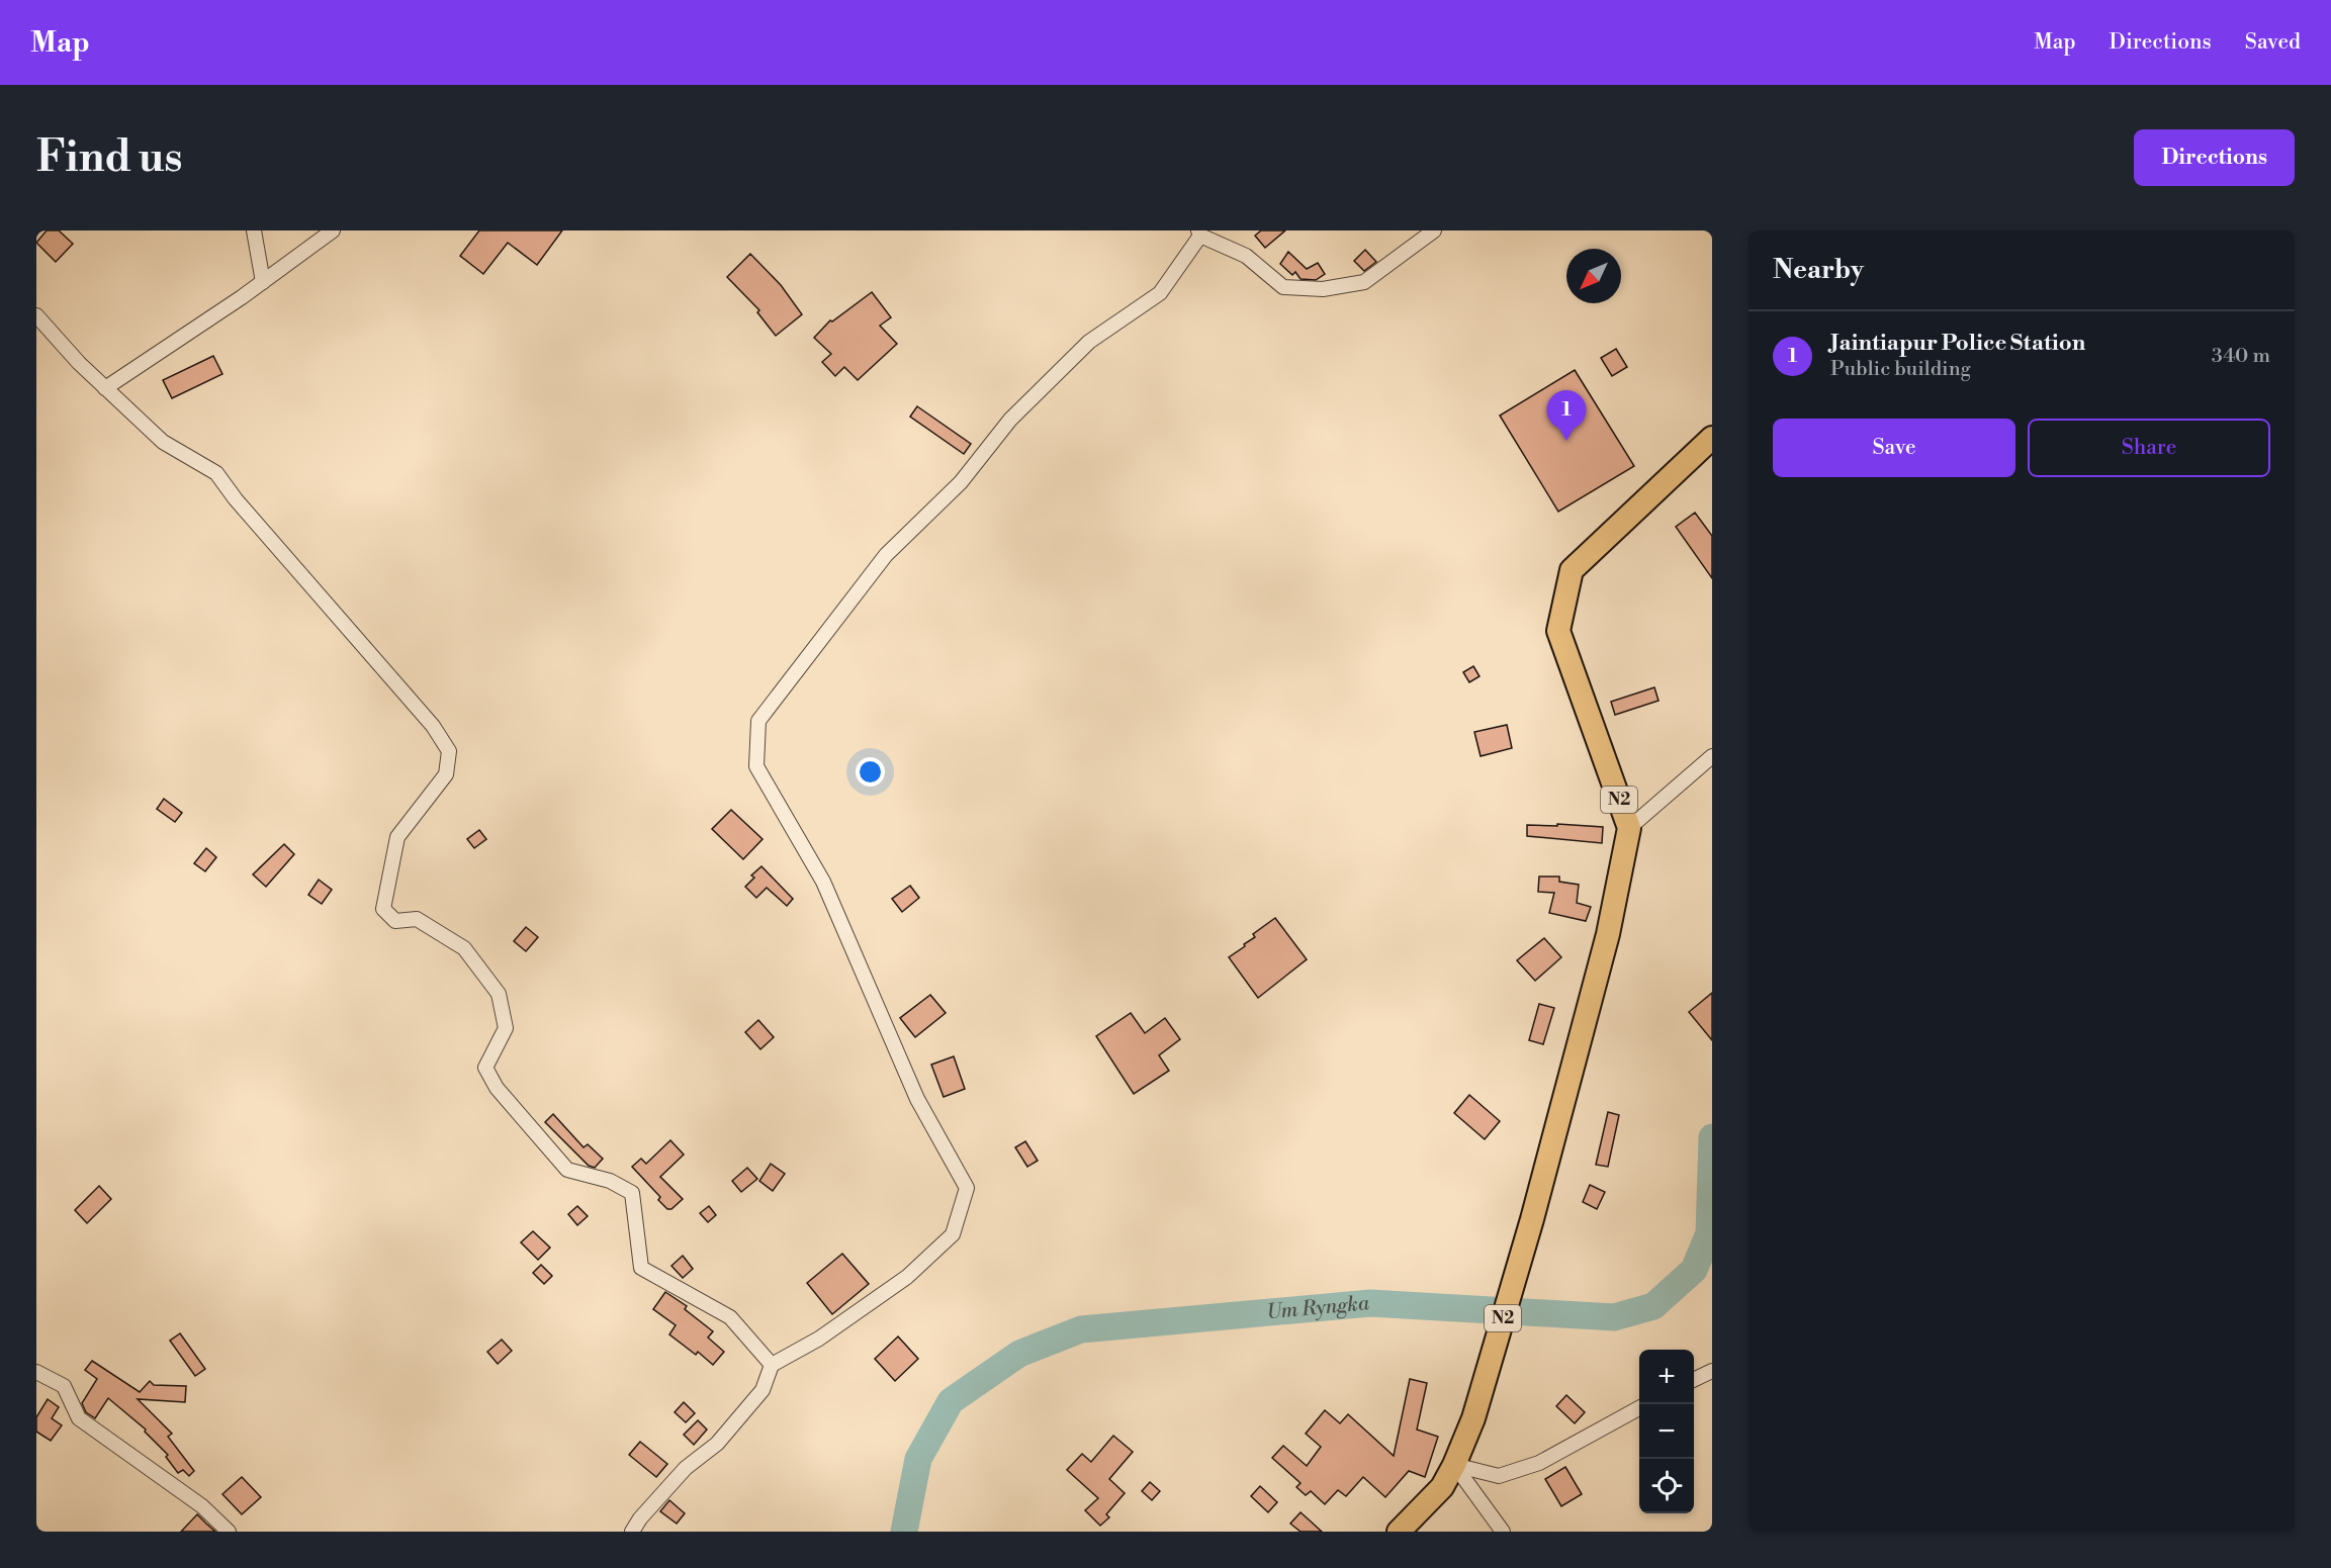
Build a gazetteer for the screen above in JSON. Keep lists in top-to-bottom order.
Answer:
{
  "streets": {
    "highway": ["N2"]
  },
  "water": ["Um Ryngka"],
  "north": "bottom left",
  "page": {
    "header": "Map",
    "nav": ["Map", "Directions", "Saved"],
    "buttons": [
      "Directions",
      ["Save", "Share"]
    ],
    "title": "Find us",
    "heading": "Nearby",
    "list": [
      {
        "mark": "1",
        "name": "Jaintiapur Police Station",
        "note": "Public building",
        "value": "340 m"
      }
    ],
    "pins": "1",
    "map_buttons": ["+", "−"]
  }
}
